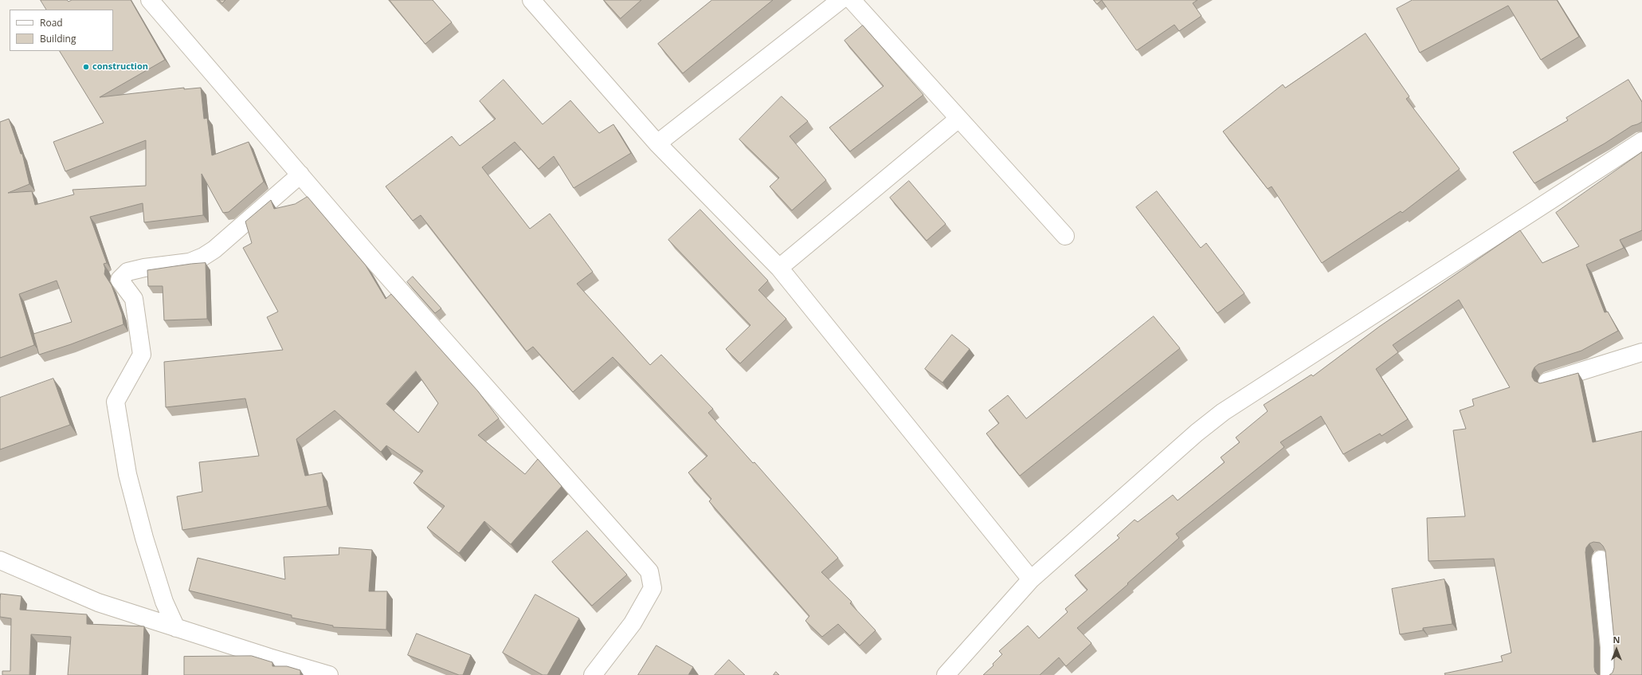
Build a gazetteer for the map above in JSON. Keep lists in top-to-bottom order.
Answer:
{
  "places": ["construction"],
  "legend": ["Road", "Building"],
  "north": "top"
}
